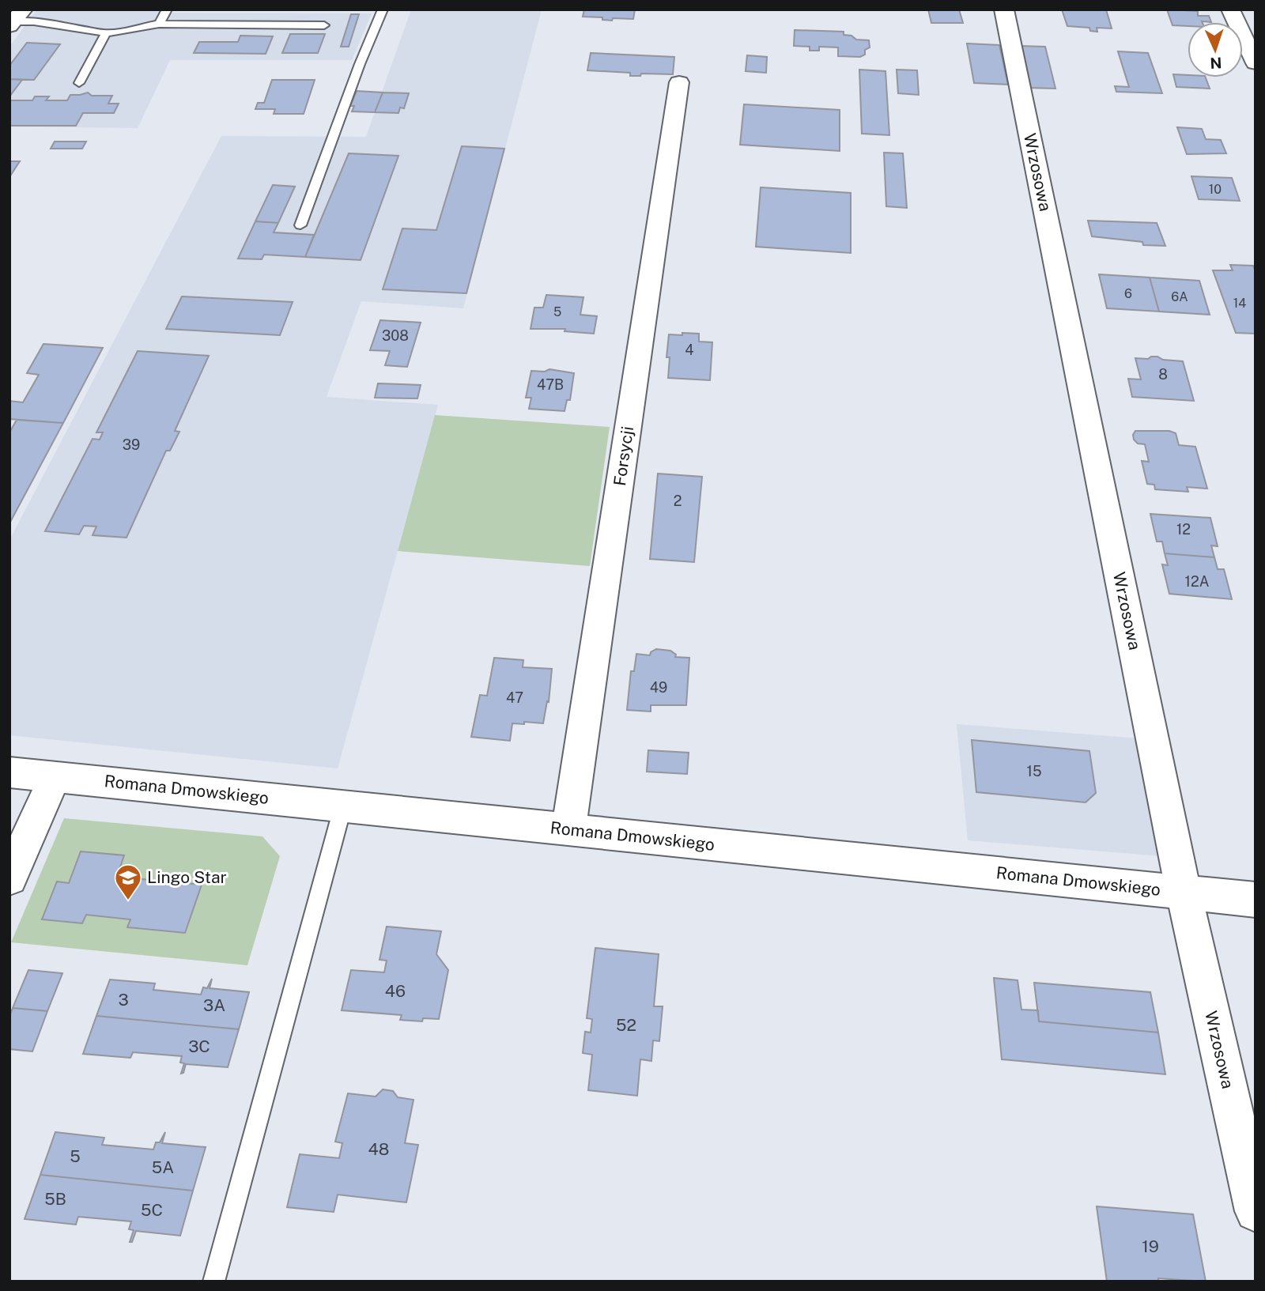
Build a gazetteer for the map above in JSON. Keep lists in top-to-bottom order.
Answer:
{
  "streets": {
    "street": ["Wrzosowa", "Forsycji", "Romana Dmowskiego"]
  },
  "crossings": [
    ["Wrzosowa", "Romana Dmowskiego"],
    ["Forsycji", "Romana Dmowskiego"]
  ],
  "places": {
    "school or university": ["Lingo Star"]
  },
  "house_numbers": [
    "10",
    "6",
    "6A",
    "14",
    "5",
    "308",
    "4",
    "8",
    "47B",
    "39",
    "2",
    "12",
    "12A",
    "49",
    "47",
    "15",
    "46",
    "3",
    "3A",
    "52",
    "3C",
    "48",
    "5",
    "5A",
    "5B",
    "5C",
    "19"
  ],
  "north": "bottom"
}
